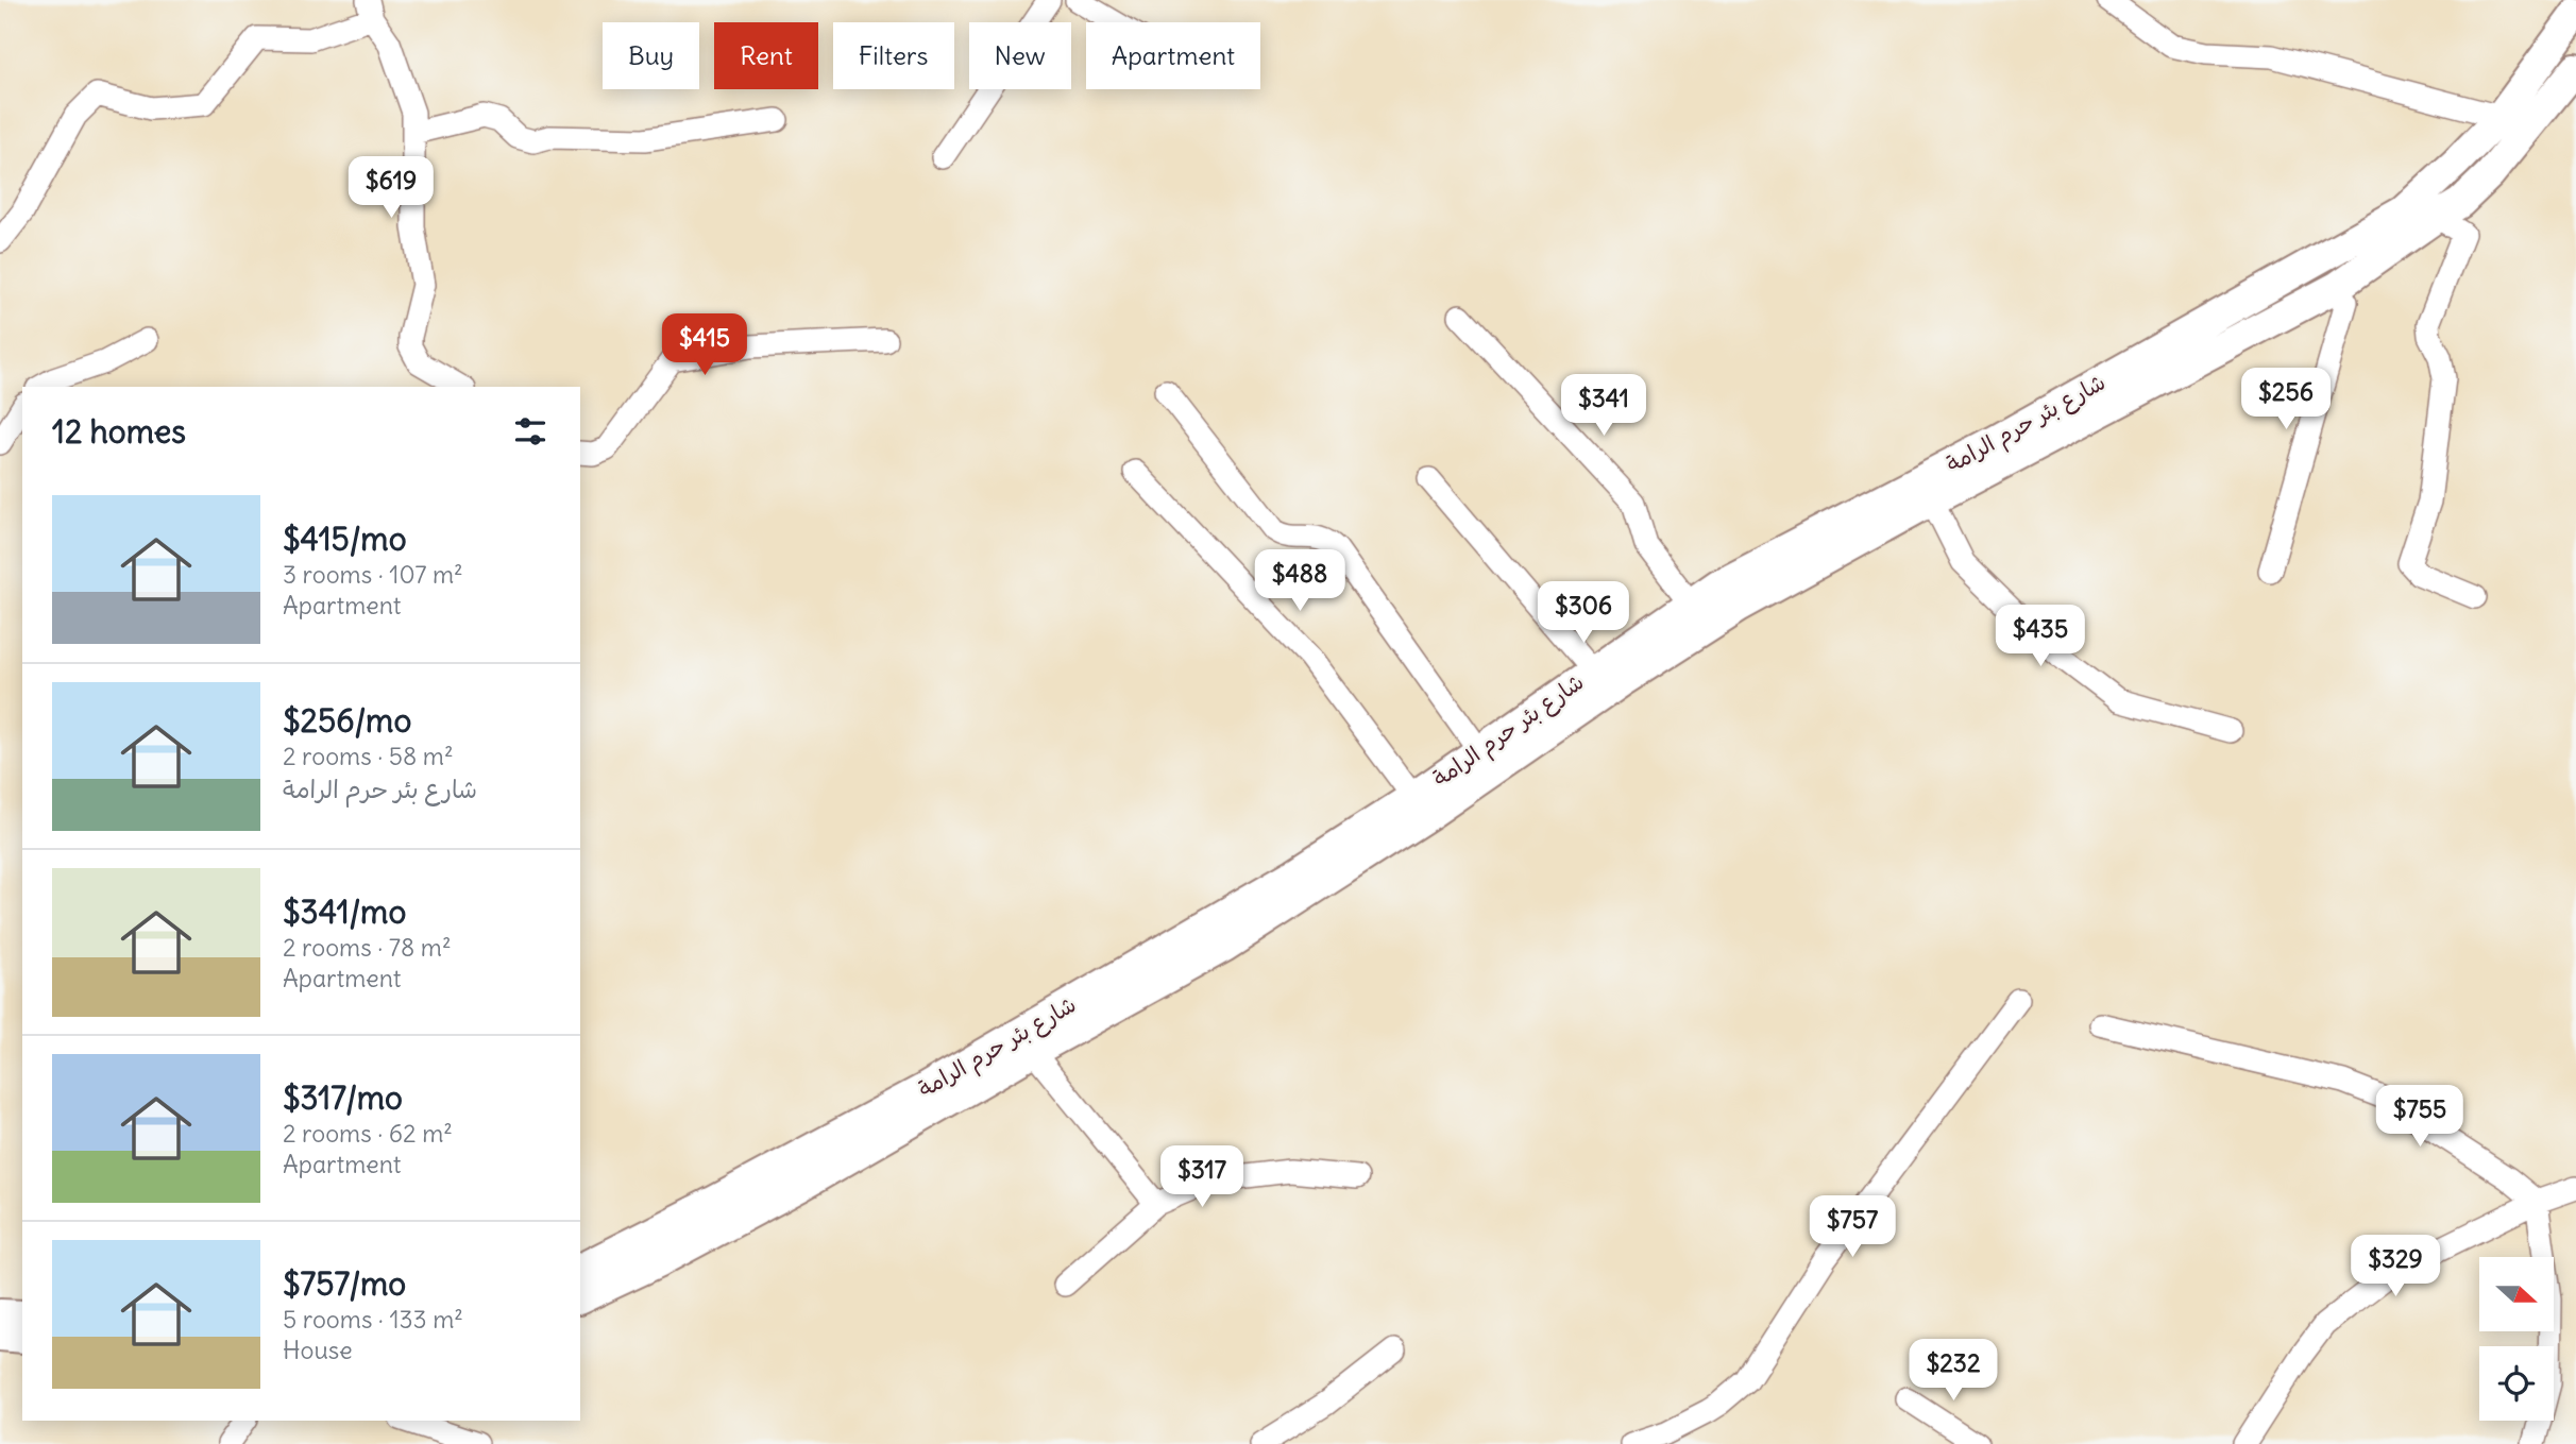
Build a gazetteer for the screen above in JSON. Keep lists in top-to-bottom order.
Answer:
{
  "streets": {
    "main road": ["شارع بئر حرم الرامة"]
  },
  "north": "right",
  "page": {
    "chip": [
      "Buy",
      "Rent",
      "Filters",
      "New",
      "Apartment"
    ],
    "price": [
      "$619",
      "$415",
      "$256",
      "$341",
      "$488",
      "$306",
      "$435",
      "$755",
      "$317",
      "$757",
      "$329",
      "$232"
    ],
    "heading": "12 homes",
    "list": [
      {
        "name": "$415/mo",
        "note": "3 rooms · 107 m² · Apartment"
      },
      {
        "name": "$256/mo",
        "note": "2 rooms · 58 m² · شارع بئر حرم الرامة"
      },
      {
        "name": "$341/mo",
        "note": "2 rooms · 78 m² · Apartment"
      },
      {
        "name": "$317/mo",
        "note": "2 rooms · 62 m² · Apartment"
      },
      {
        "name": "$757/mo",
        "note": "5 rooms · 133 m² · House"
      }
    ]
  }
}
